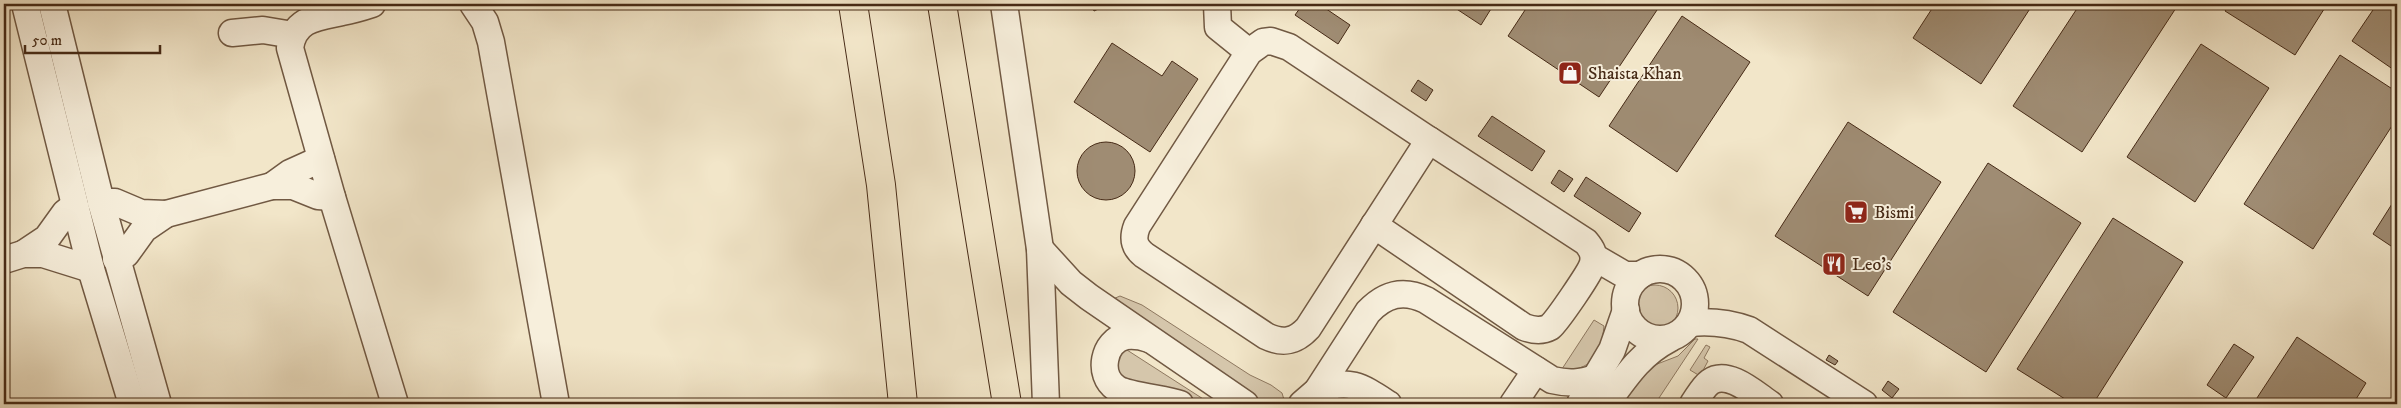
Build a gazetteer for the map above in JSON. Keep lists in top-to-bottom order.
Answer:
{
  "places": {
    "shop": ["Shaista Khan"],
    "supermarket": ["Bismi"],
    "restaurant": ["Leo's"]
  },
  "scale_bar": "50 m"
}
